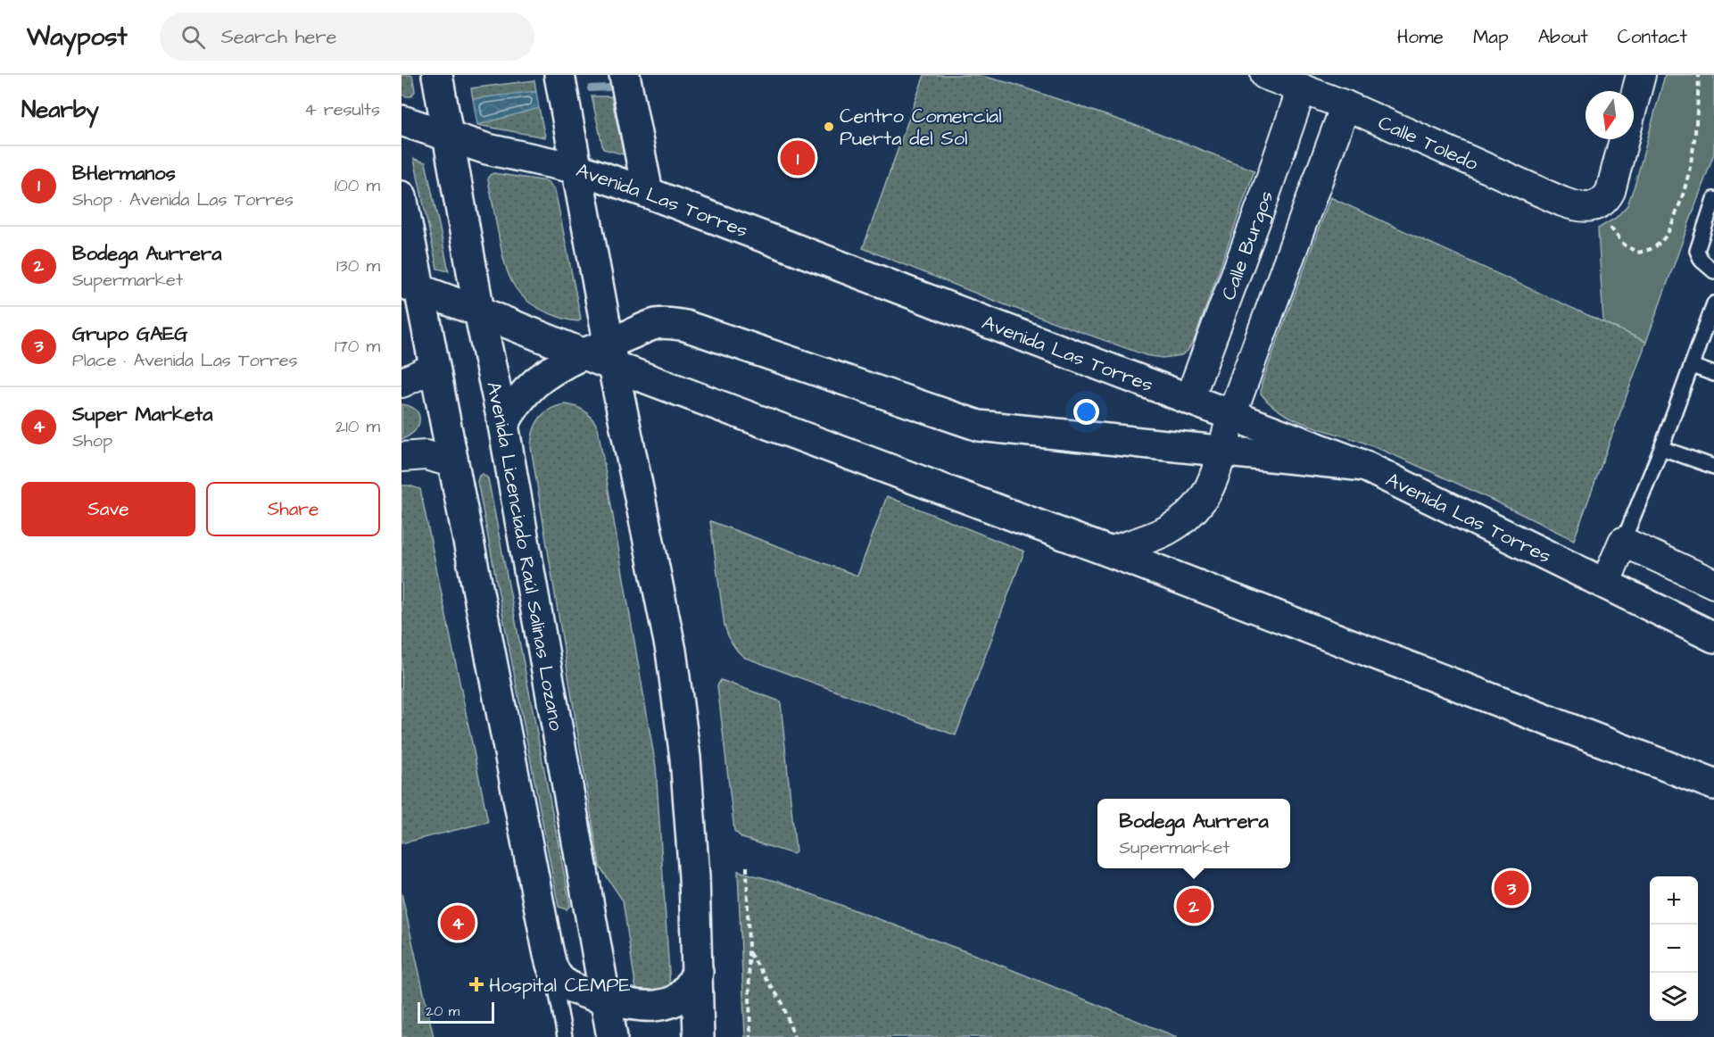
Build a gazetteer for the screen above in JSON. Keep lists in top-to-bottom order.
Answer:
{
  "streets": {
    "main road": ["Avenida Las Torres", "Avenida Licenciado Raúl Salinas Lozano"],
    "street": ["Calle Toledo", "Calle Burgos"]
  },
  "crossings": [
    ["Calle Toledo", "Calle Burgos"],
    ["Avenida Las Torres", "Calle Burgos"],
    ["Avenida Las Torres", "Avenida Licenciado Raúl Salinas Lozano"]
  ],
  "places": {
    "other": ["Centro Comercial Puerta del Sol"],
    "health": ["Hospital CEMPE"]
  },
  "scale_bar": "20 m",
  "north": "bottom",
  "page": {
    "header": "Waypost",
    "search": "Search here",
    "nav": [
      "Home",
      "Map",
      "About",
      "Contact"
    ],
    "heading": ["Nearby", "4 results"],
    "pins": [
      "1",
      "3",
      "2",
      "4"
    ],
    "list": [
      {
        "mark": "1",
        "name": "BHermanos",
        "note": "Shop · Avenida Las Torres",
        "value": "100 m"
      },
      {
        "mark": "2",
        "name": "Bodega Aurrera",
        "note": "Supermarket",
        "value": "130 m"
      },
      {
        "mark": "3",
        "name": "Grupo GAEG",
        "note": "Place · Avenida Las Torres",
        "value": "170 m"
      },
      {
        "mark": "4",
        "name": "Super Marketa",
        "note": "Shop",
        "value": "210 m"
      }
    ],
    "buttons": ["Save", "Share"],
    "popup": ["Bodega Aurrera", "Supermarket"],
    "map_buttons": ["+", "−"],
    "scale": "20 m"
  }
}
